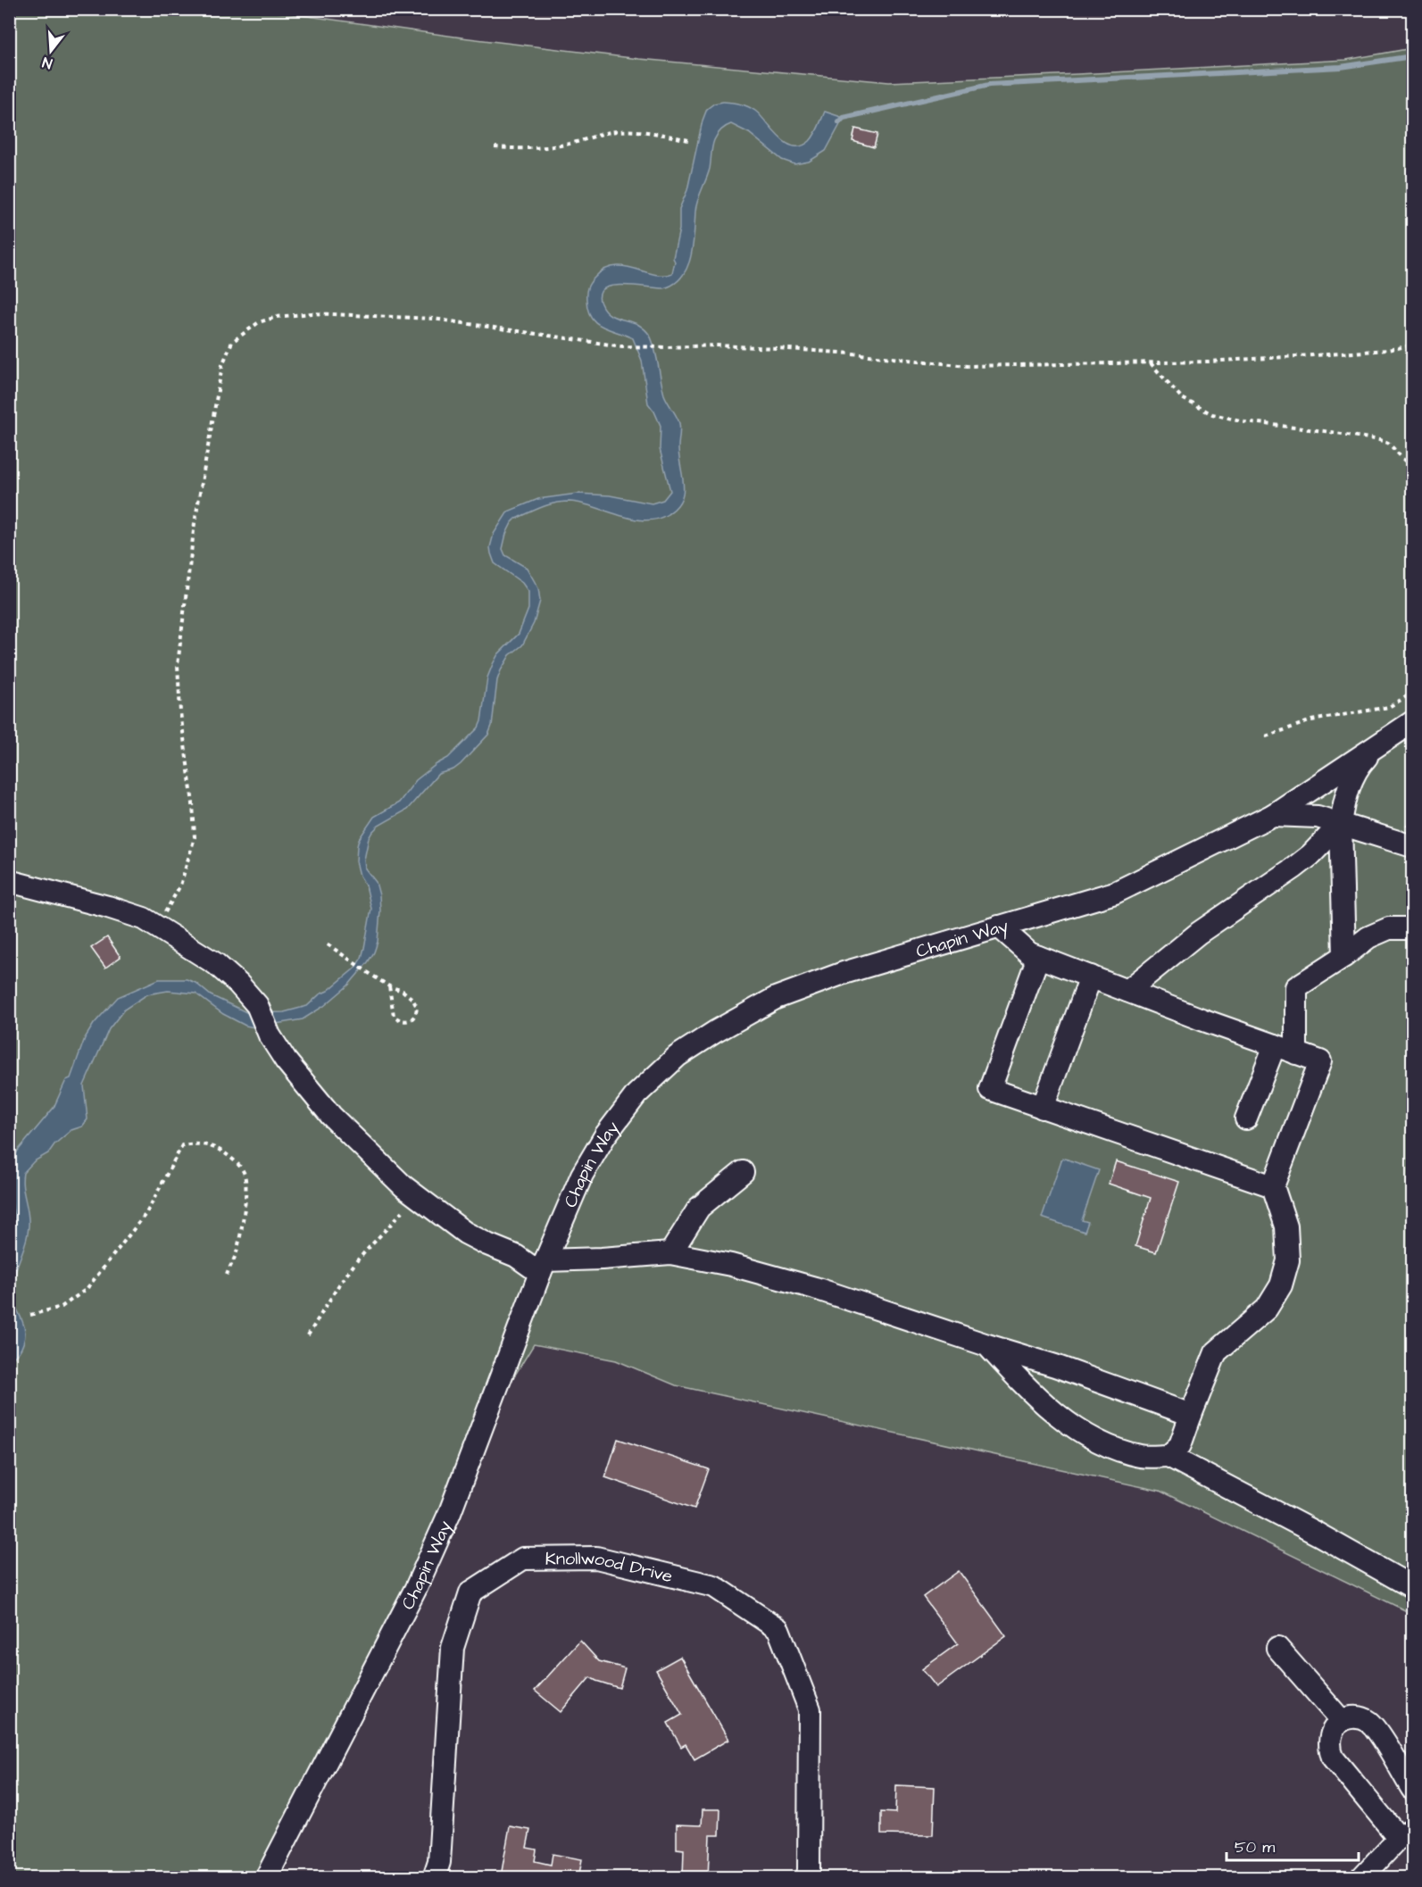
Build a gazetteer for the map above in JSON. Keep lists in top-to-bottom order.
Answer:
{
  "streets": {
    "street": ["Chapin Way", "Knollwood Drive"]
  },
  "scale_bar": "50 m",
  "north": "bottom"
}
